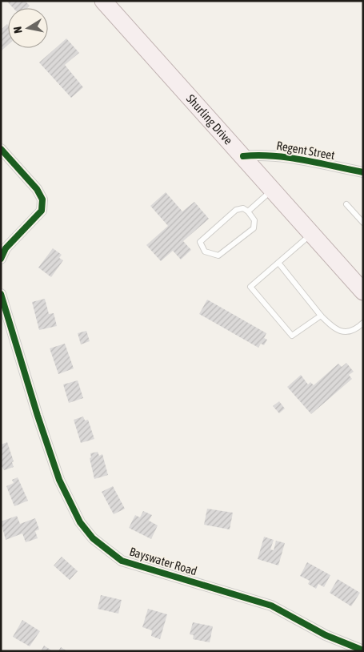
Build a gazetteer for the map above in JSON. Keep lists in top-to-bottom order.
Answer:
{
  "streets": {
    "main road": ["Shurling Drive"],
    "street": ["Regent Street", "Bayswater Road"]
  },
  "crossings": [
    ["Shurling Drive", "Regent Street"]
  ],
  "north": "left"
}
